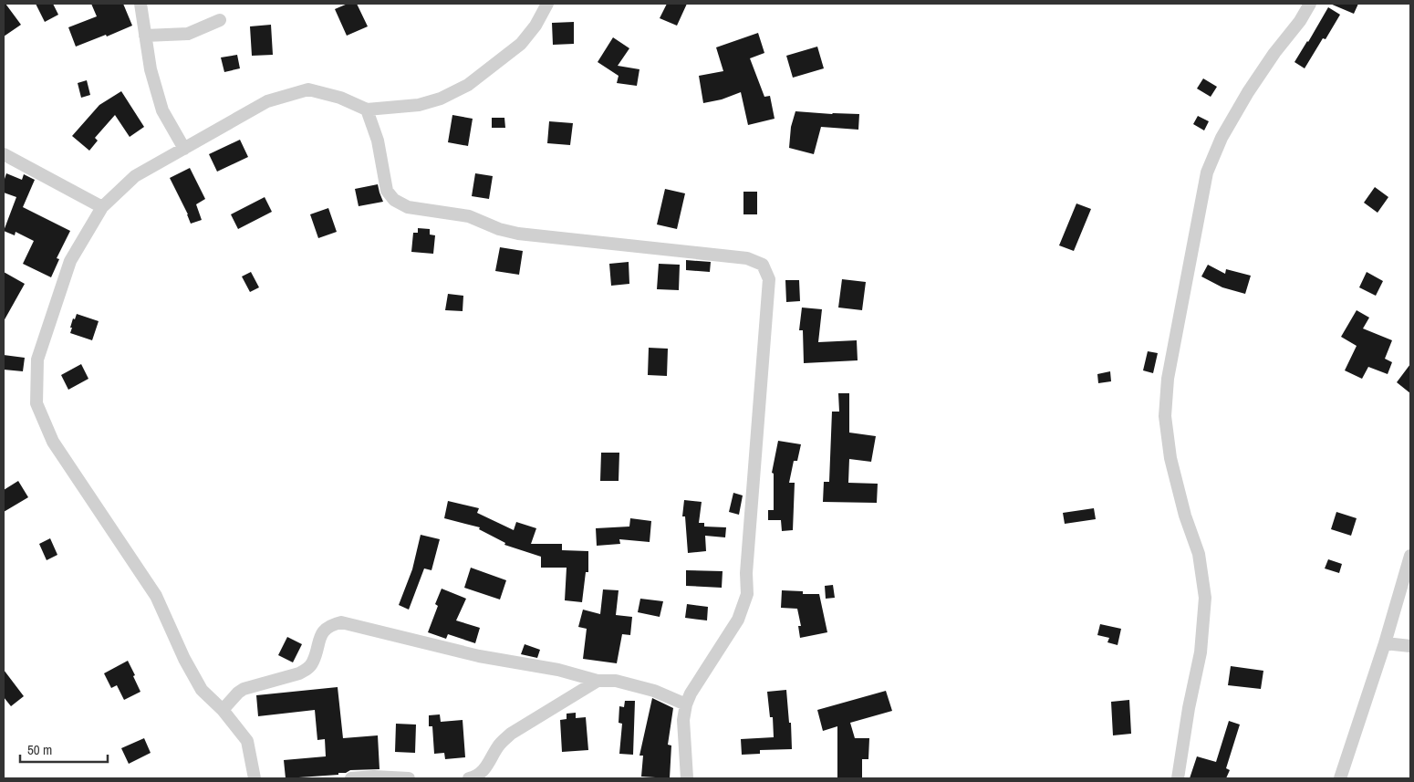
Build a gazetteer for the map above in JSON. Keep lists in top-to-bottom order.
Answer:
{
  "scale_bar": "50 m"
}
